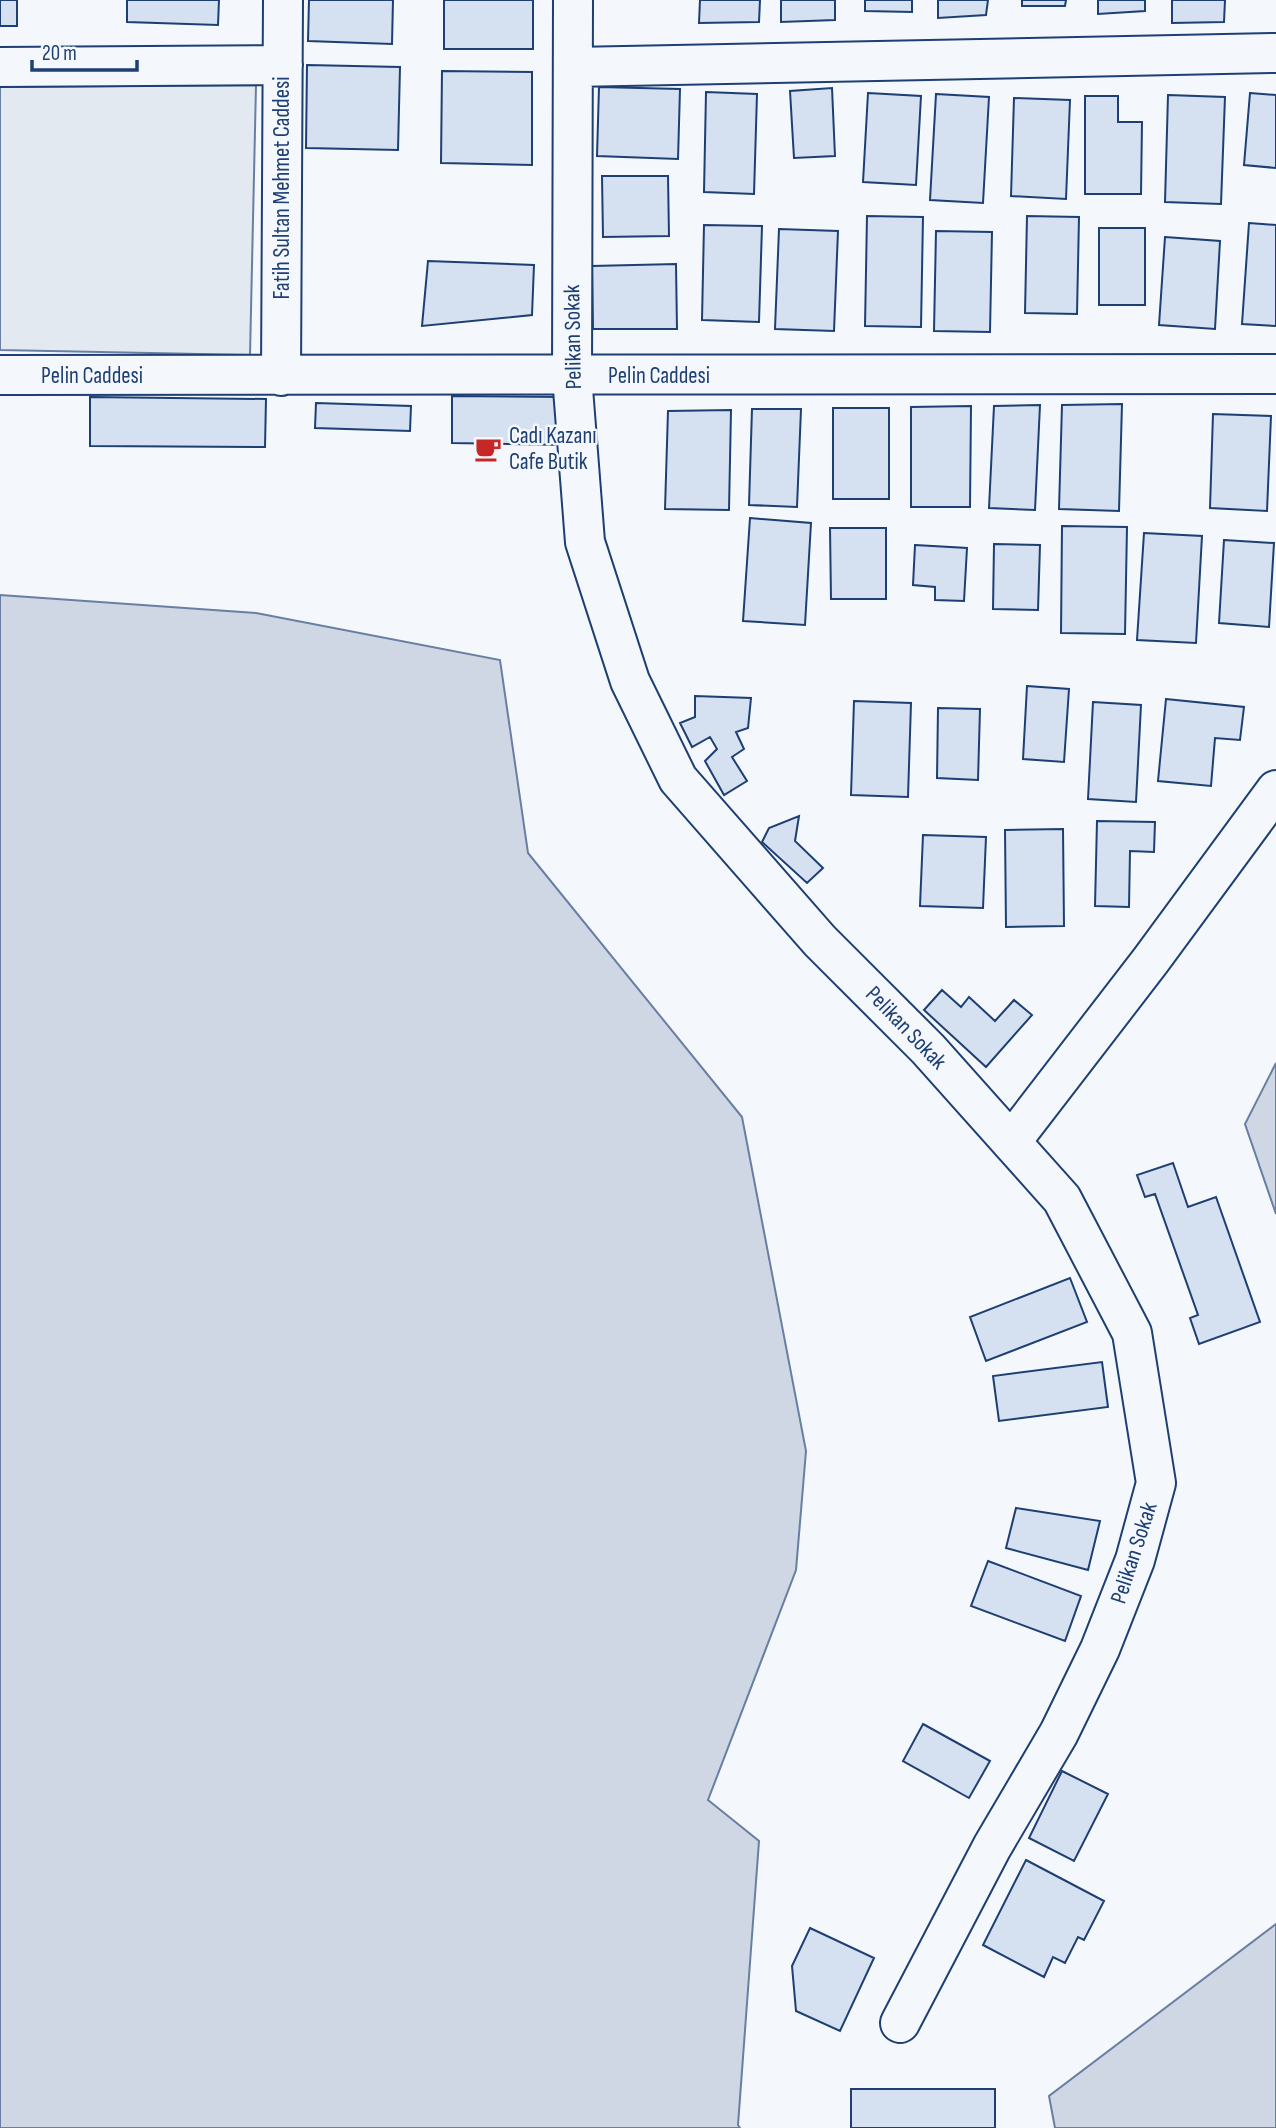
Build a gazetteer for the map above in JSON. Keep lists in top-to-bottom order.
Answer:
{
  "streets": {
    "street": ["Fatih Sultan Mehmet Caddesi", "Pelikan Sokak", "Pelin Caddesi"]
  },
  "crossings": [
    ["Fatih Sultan Mehmet Caddesi", "Pelin Caddesi"],
    ["Pelikan Sokak", "Pelin Caddesi"]
  ],
  "places": {
    "cafe": ["Cadı Kazanı Cafe Butik"]
  },
  "scale_bar": "20 m"
}
